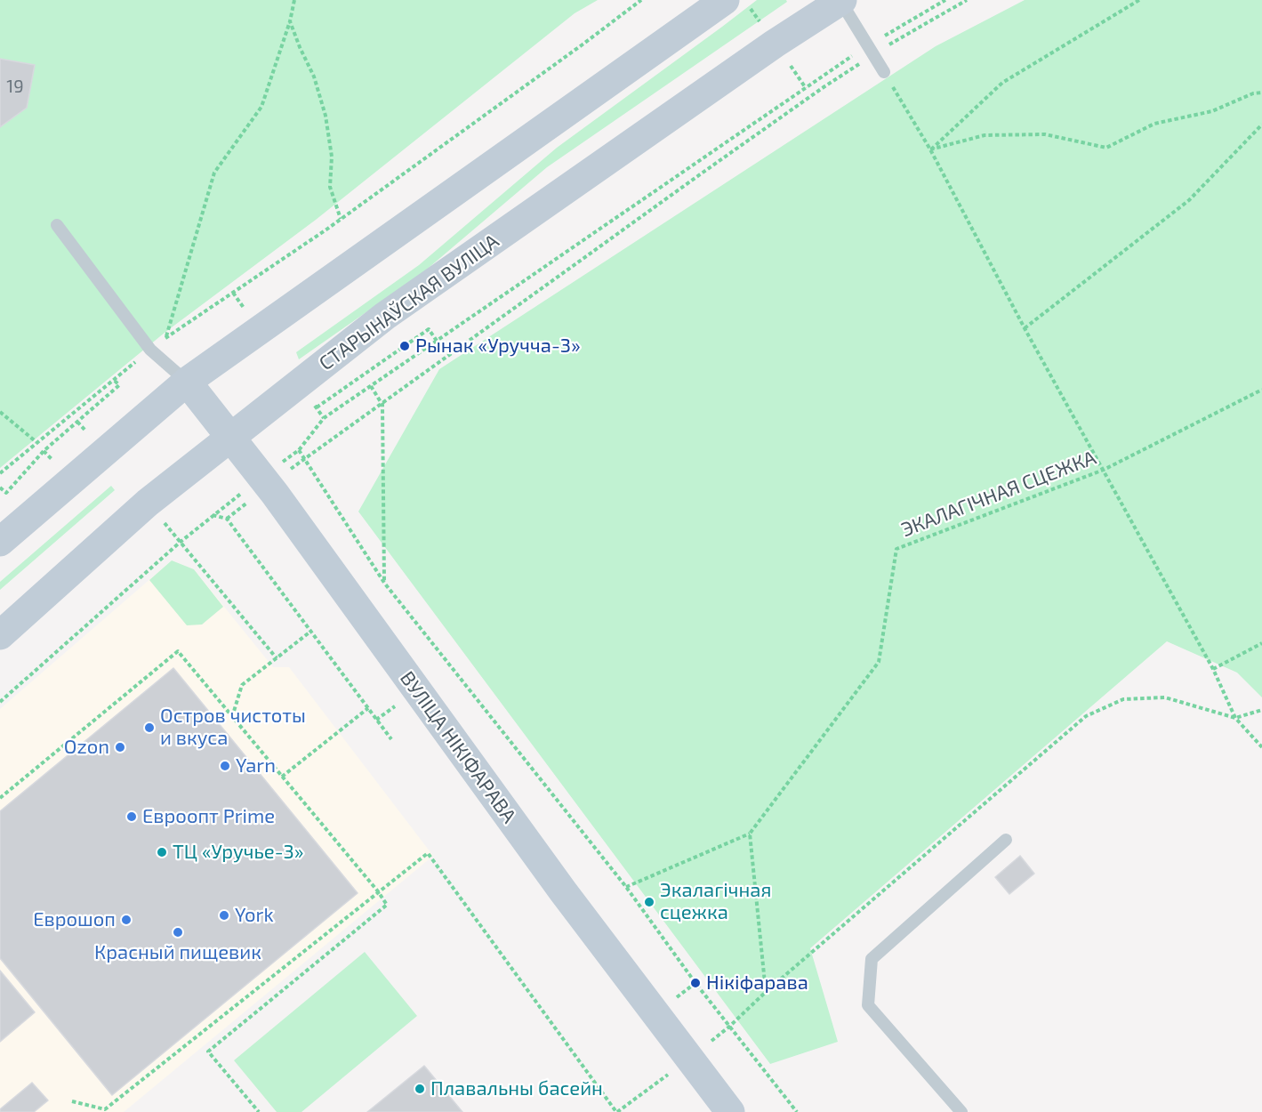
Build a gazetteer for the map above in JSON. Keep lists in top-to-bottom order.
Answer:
{
  "streets": {
    "main road": ["СТАРЫНАЎСКАЯ ВУЛІЦА", "ВУЛІЦА НІКІФАРАВА"],
    "path": ["ЭКАЛАГІЧНАЯ СЦЕЖКА"]
  },
  "crossings": [
    ["СТАРЫНАЎСКАЯ ВУЛІЦА", "ВУЛІЦА НІКІФАРАВА"]
  ],
  "places": [
    "Рынак «Уручча-3»",
    "Остров чистоты и вкуса",
    "Ozon",
    "Yarn",
    "Евроопт Prime",
    "ТЦ «Уручье-3»",
    "Экалагічная сцежка",
    "York",
    "Еврошоп",
    "Красный пищевик",
    "Нікіфарава",
    "Плавальны басейн"
  ],
  "house_numbers": ["19"]
}
